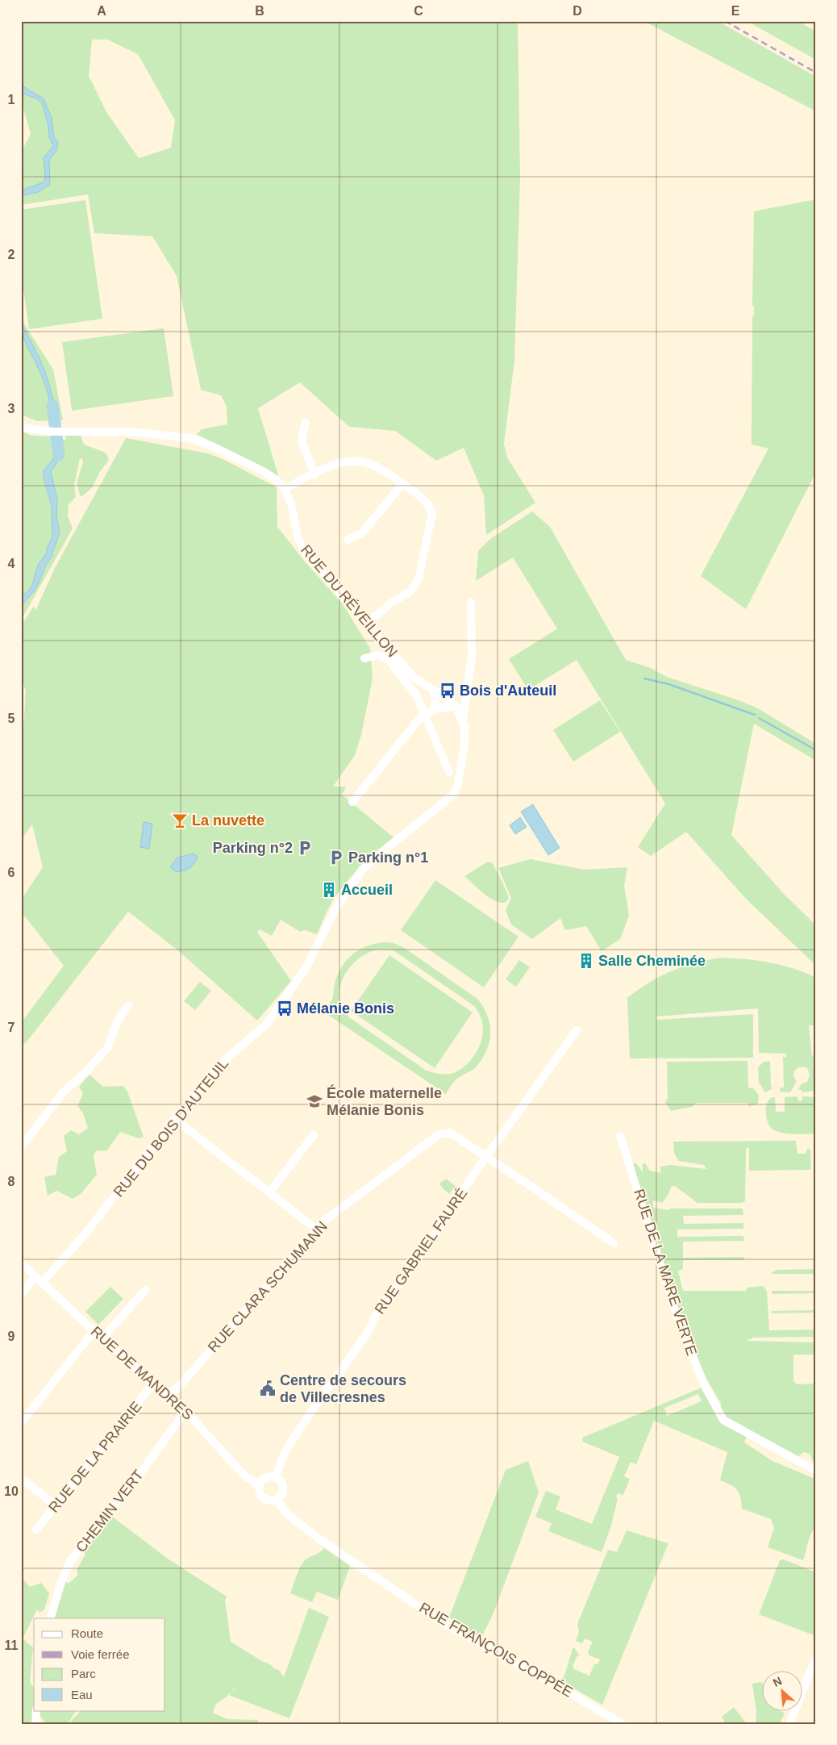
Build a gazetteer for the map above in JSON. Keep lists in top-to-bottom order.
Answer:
{
  "streets": {
    "street": [
      "RUE DU RÉVEILLON",
      "RUE DU BOIS D'AUTEUIL",
      "RUE GABRIEL FAURÉ",
      "RUE DE LA MARE VERTE",
      "RUE CLARA SCHUMANN",
      "RUE DE MANDRES",
      "RUE DE LA PRAIRIE",
      "CHEMIN VERT",
      "RUE FRANÇOIS COPPÉE"
    ]
  },
  "crossings": [
    ["RUE DU RÉVEILLON", "RUE DU BOIS D'AUTEUIL"],
    ["RUE DU BOIS D'AUTEUIL", "RUE DE MANDRES"],
    ["RUE GABRIEL FAURÉ", "RUE CLARA SCHUMANN"],
    ["RUE GABRIEL FAURÉ", "RUE DE MANDRES"],
    ["RUE GABRIEL FAURÉ", "RUE FRANÇOIS COPPÉE"],
    ["RUE CLARA SCHUMANN", "RUE DE MANDRES"],
    ["RUE DE MANDRES", "RUE DE LA PRAIRIE"],
    ["RUE DE MANDRES", "CHEMIN VERT"],
    ["RUE DE MANDRES", "RUE FRANÇOIS COPPÉE"]
  ],
  "places": {
    "bus stop": ["Bois d'Auteuil", "Mélanie Bonis"],
    "bar": ["La nuvette"],
    "parking": ["Parking n°2", "Parking n°1"],
    "building": ["Accueil", "Salle Cheminée"],
    "school or university": ["École maternelle Mélanie Bonis"],
    "public building": ["Centre de secours de Villecresnes"]
  },
  "legend": [
    "Route",
    "Voie ferrée",
    "Parc",
    "Eau"
  ],
  "north": "top left",
  "grid": {
    "columns": [
      "A",
      "B",
      "C",
      "D",
      "E"
    ],
    "rows": [
      "1",
      "2",
      "3",
      "4",
      "5",
      "6",
      "7",
      "8",
      "9",
      "10",
      "11"
    ]
  }
}
